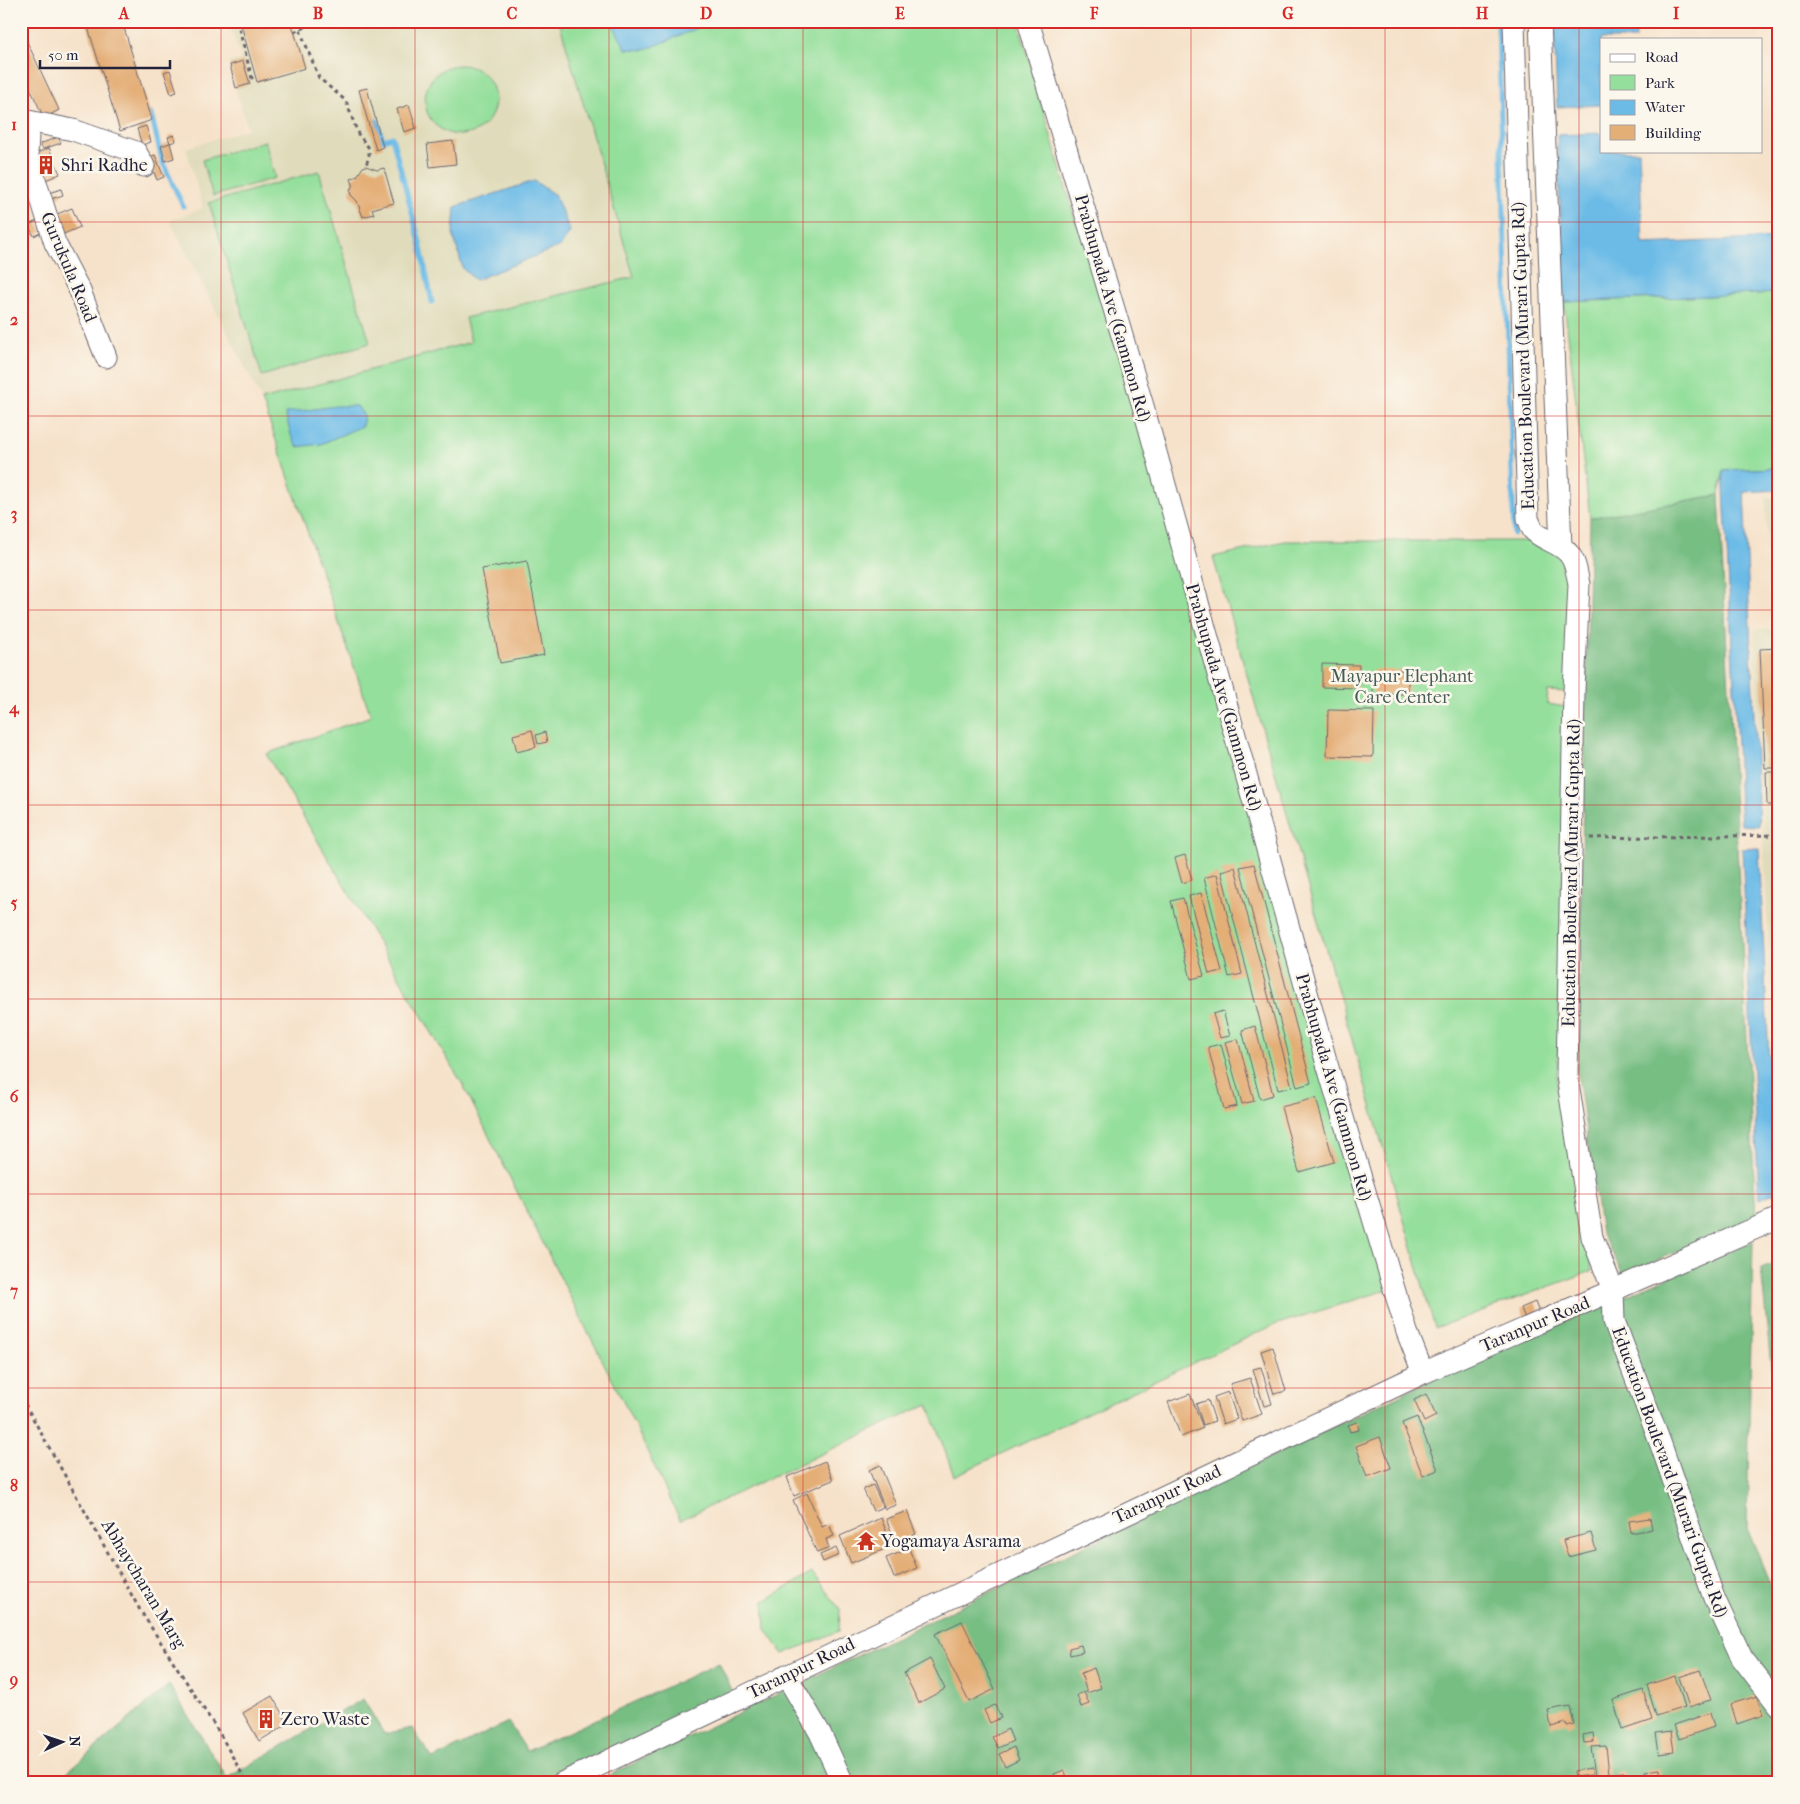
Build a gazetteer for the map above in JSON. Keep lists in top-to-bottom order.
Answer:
{
  "streets": {
    "street": [
      "Gurukula Road",
      "Prabhupada Ave (Gammon Rd)",
      "Education Boulevard (Murari Gupta Rd)",
      "Taranpur Road"
    ],
    "path": ["Abhaycharan Marg"]
  },
  "crossings": [
    ["Prabhupada Ave (Gammon Rd)", "Taranpur Road"],
    ["Education Boulevard (Murari Gupta Rd)", "Taranpur Road"]
  ],
  "parks": ["Mayapur Elephant Care Center"],
  "places": {
    "building": ["Shri Radhe", "Zero Waste"],
    "temple": ["Yogamaya Asrama"]
  },
  "legend": [
    "Road",
    "Park",
    "Water",
    "Building"
  ],
  "scale_bar": "50 m",
  "north": "right",
  "grid": {
    "columns": [
      "A",
      "B",
      "C",
      "D",
      "E",
      "F",
      "G",
      "H",
      "I"
    ],
    "rows": [
      "1",
      "2",
      "3",
      "4",
      "5",
      "6",
      "7",
      "8",
      "9"
    ]
  }
}
